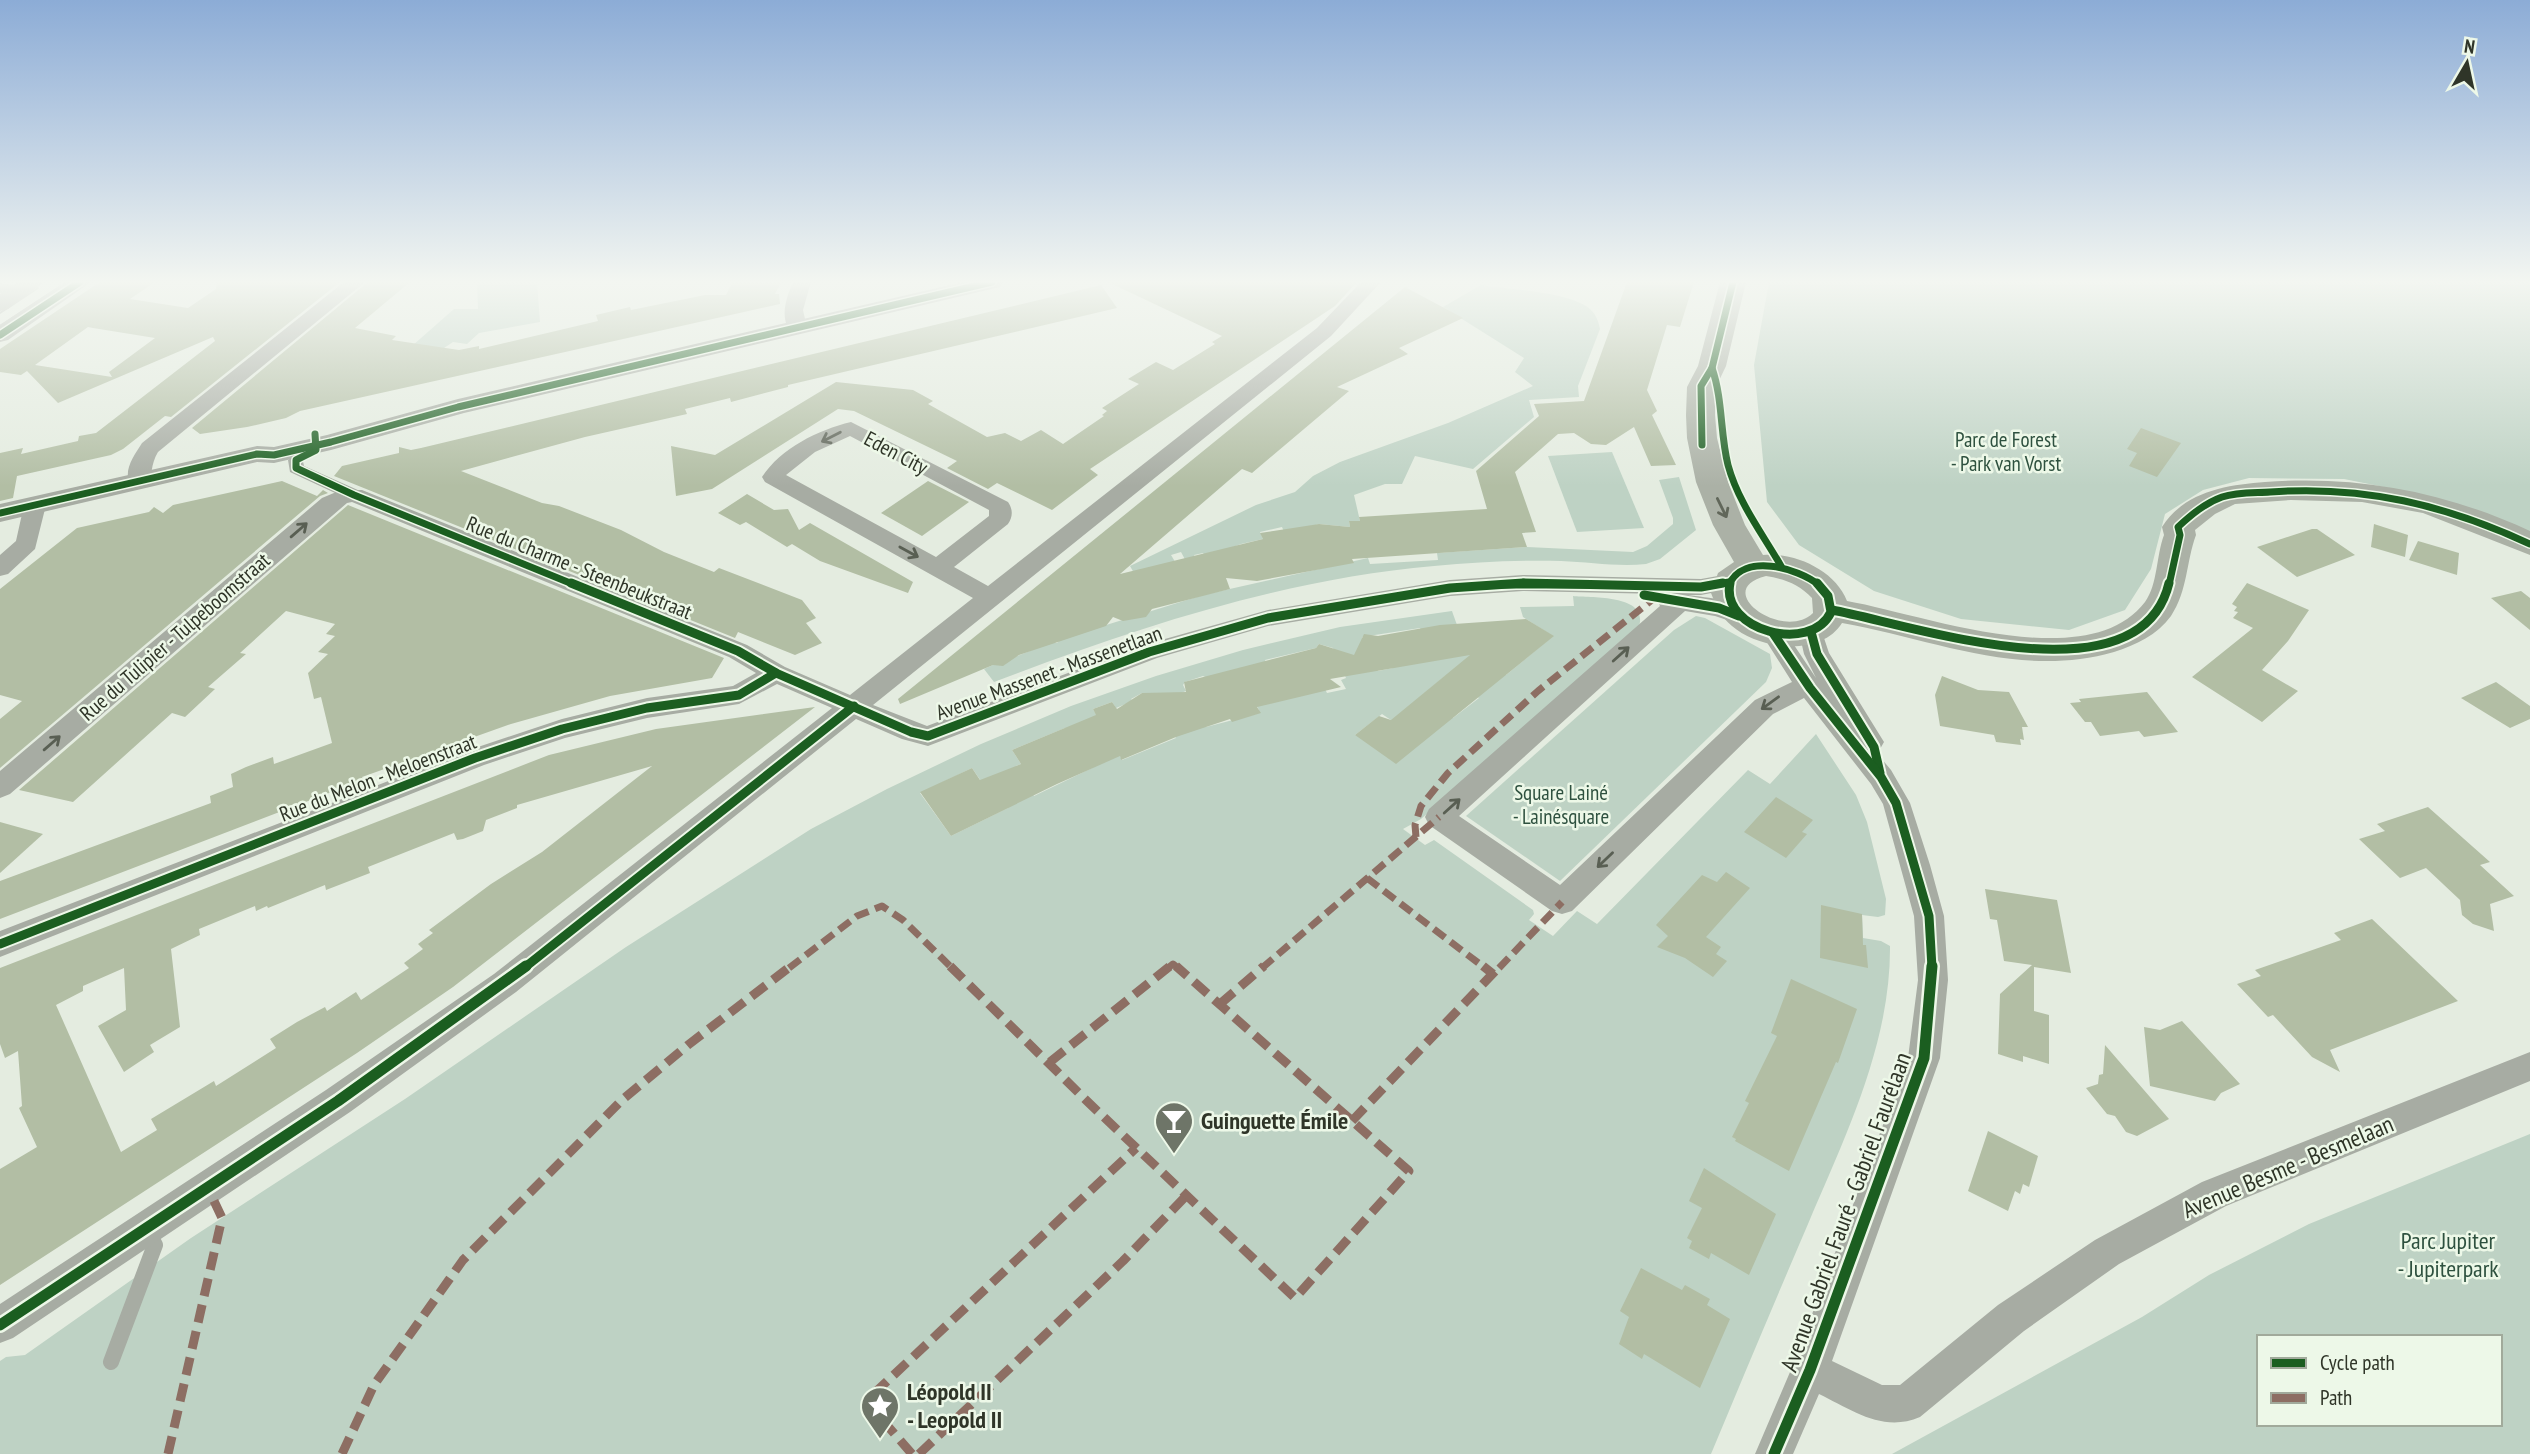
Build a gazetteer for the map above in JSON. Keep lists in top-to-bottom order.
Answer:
{
  "streets": {
    "street": [
      "Eden City",
      "Rue du Charme - Steenbeukstraat",
      "Rue du Tulipier - Tulpeboomstraat",
      "Avenue Massenet - Massenetlaan",
      "Rue du Melon - Meloenstraat",
      "Avenue Besme - Besmelaan",
      "Avenue Gabriel Fauré - Gabriel Faurélaan"
    ]
  },
  "crossings": [
    ["Rue du Charme - Steenbeukstraat", "Rue du Tulipier - Tulpeboomstraat"],
    ["Rue du Charme - Steenbeukstraat", "Avenue Massenet - Massenetlaan"],
    ["Rue du Charme - Steenbeukstraat", "Rue du Melon - Meloenstraat"],
    ["Avenue Massenet - Massenetlaan", "Avenue Gabriel Fauré - Gabriel Faurélaan"],
    ["Avenue Besme - Besmelaan", "Avenue Gabriel Fauré - Gabriel Faurélaan"]
  ],
  "parks": ["Parc de Forest - Park van Vorst", "Square Lainé - Lainésquare", "Parc Jupiter - Jupiterpark"],
  "places": {
    "bar": ["Guinguette Émile"],
    "place": ["Léopold II - Leopold II"]
  },
  "legend": ["Cycle path", "Path"],
  "north": "top"
}
